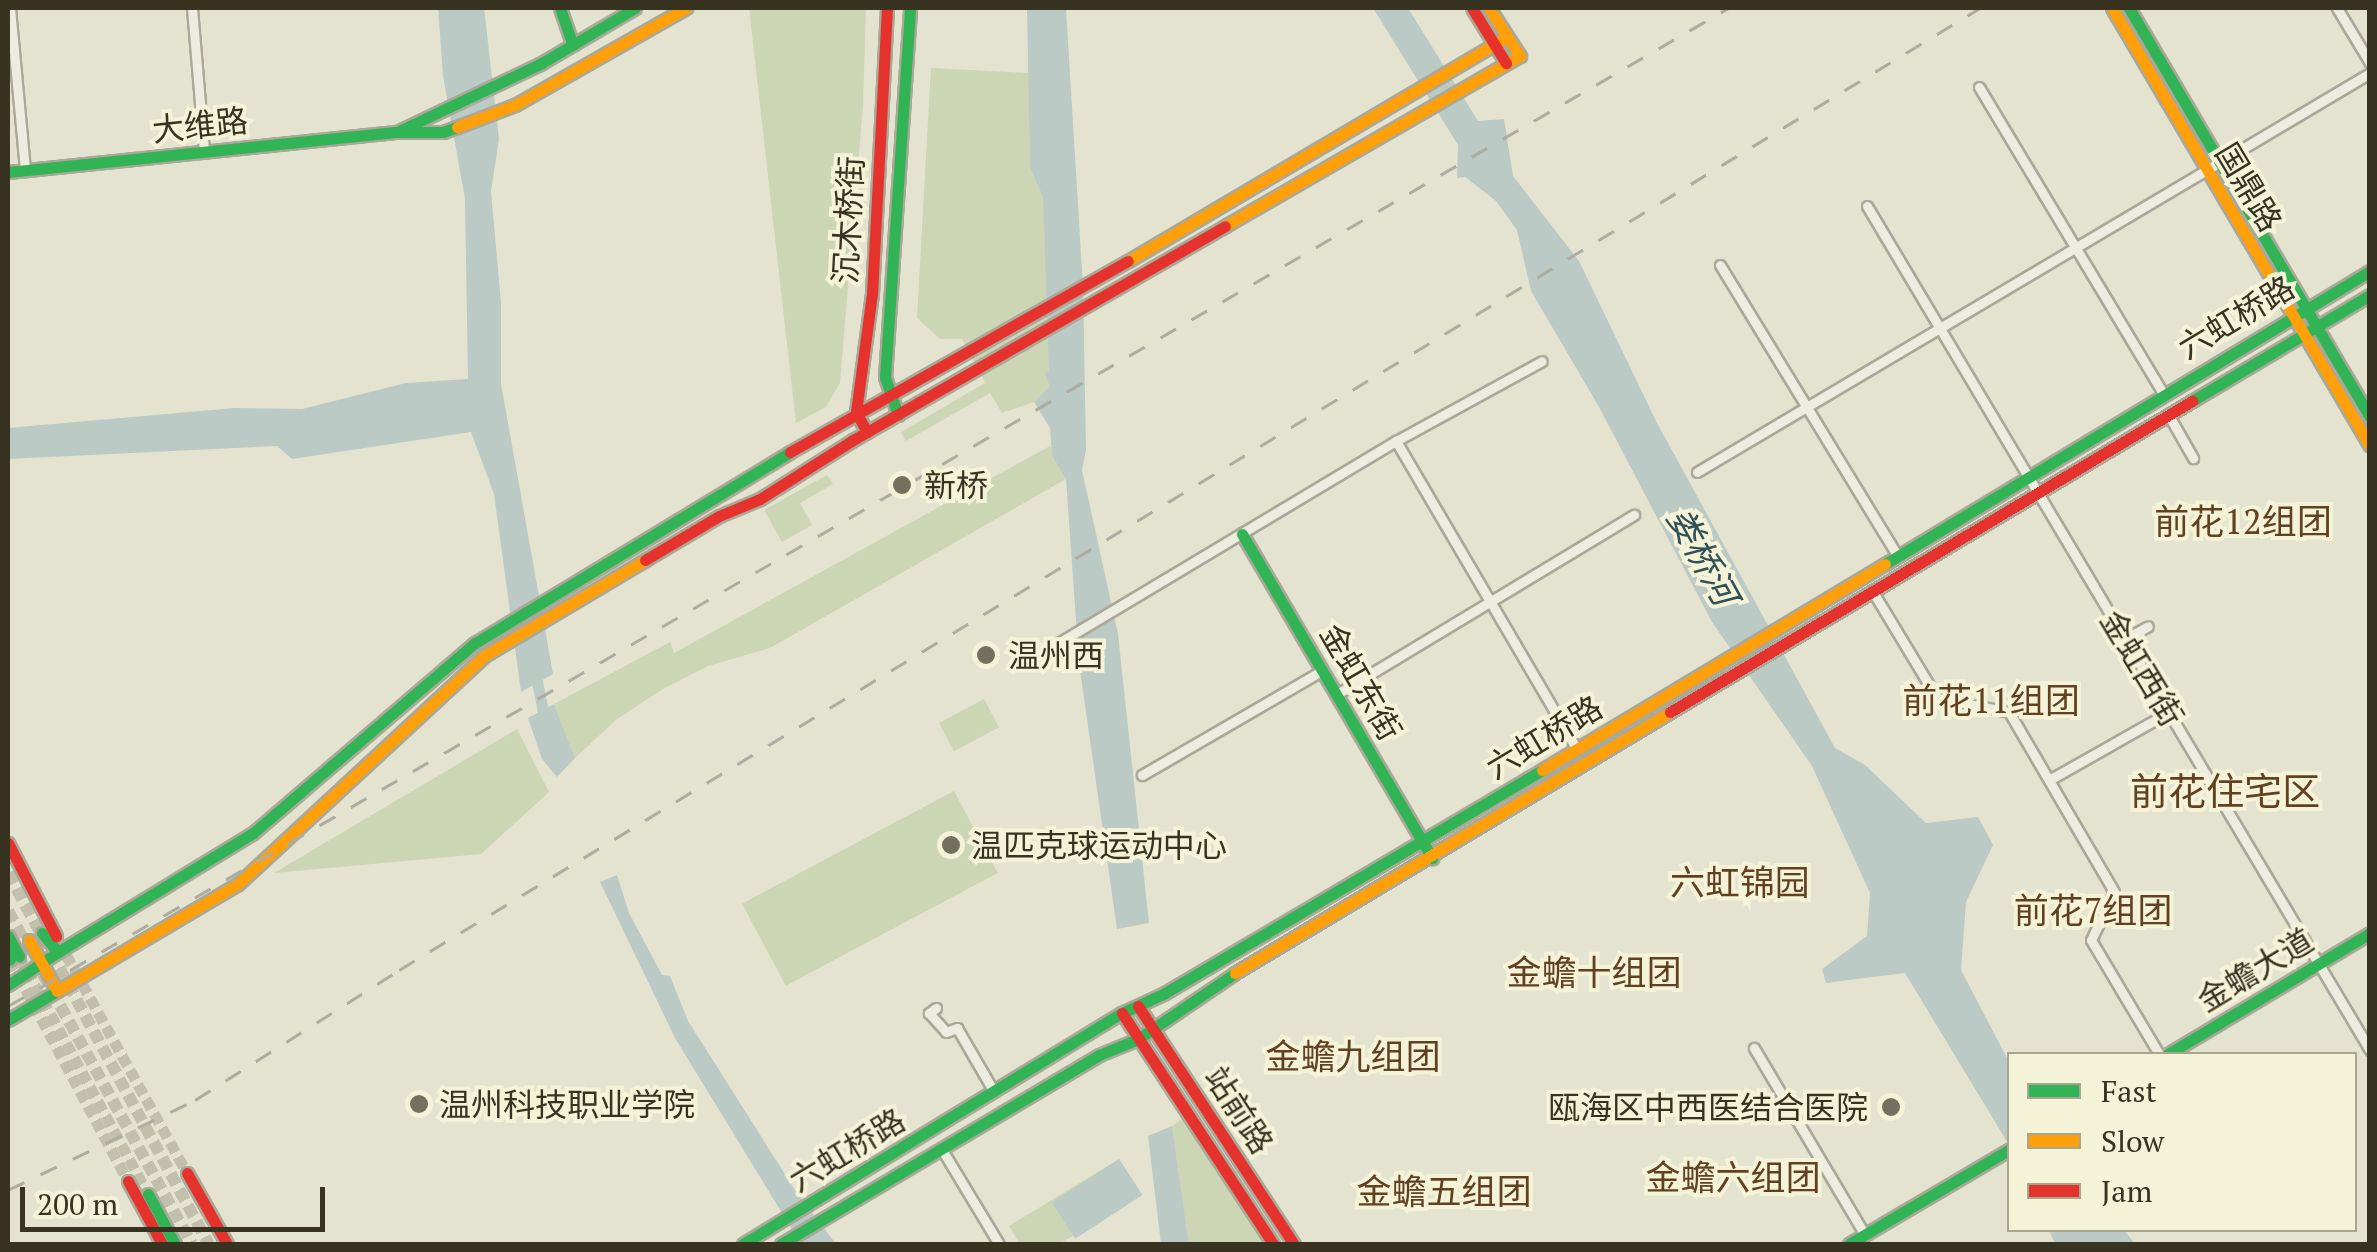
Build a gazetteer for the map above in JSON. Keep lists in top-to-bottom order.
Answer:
{
  "streets": {
    "street": [
      "大维路",
      "国鼎路",
      "沉木桥街",
      "六虹桥路",
      "金虹西街",
      "金虹东街",
      "金蟾大道",
      "站前路"
    ]
  },
  "crossings": [
    ["国鼎路", "六虹桥路"],
    ["六虹桥路", "金虹西街"],
    ["六虹桥路", "金虹东街"],
    ["六虹桥路", "站前路"],
    ["金虹西街", "金蟾大道"]
  ],
  "districts": [
    "前花12组团",
    "前花11组团",
    "前花住宅区",
    "六虹锦园",
    "前花7组团",
    "金蟾十组团",
    "金蟾九组团",
    "金蟾六组团",
    "金蟾五组团"
  ],
  "water": ["娄桥河"],
  "places": [
    "新桥",
    "温州西",
    "温匹克球运动中心",
    "温州科技职业学院",
    "瓯海区中西医结合医院"
  ],
  "legend": ["Fast", "Slow", "Jam"],
  "scale_bar": "200 m"
}
